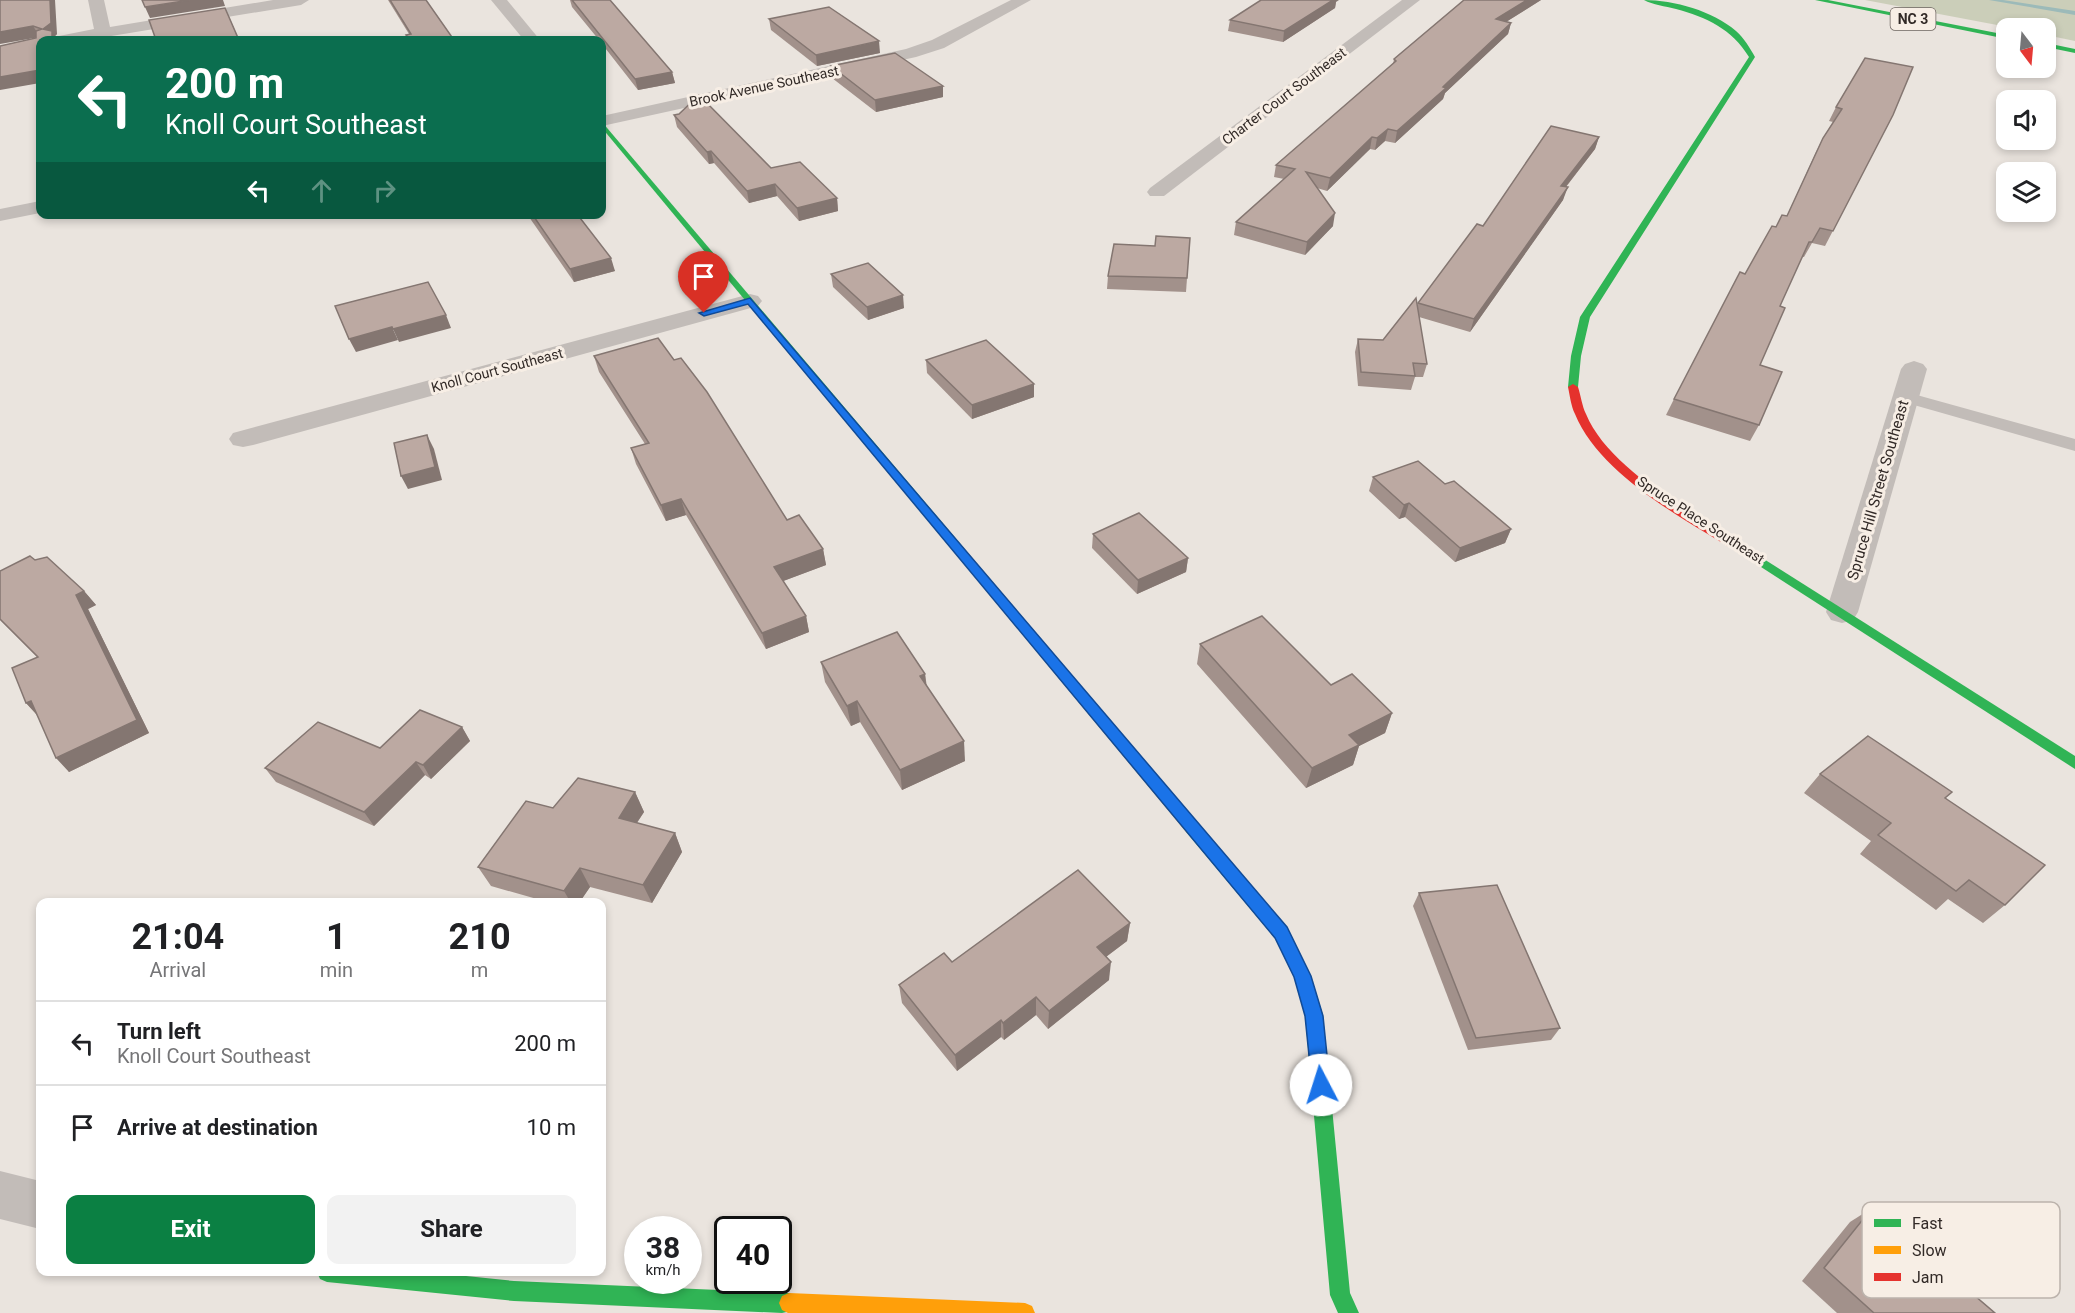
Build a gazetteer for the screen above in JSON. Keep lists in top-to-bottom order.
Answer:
{
  "streets": {
    "street": [
      "NC 3",
      "Brook Avenue Southeast",
      "Charter Court Southeast",
      "Knoll Court Southeast",
      "Spruce Hill Street Southeast",
      "Spruce Place Southeast"
    ]
  },
  "crossings": [
    ["Spruce Hill Street Southeast", "Spruce Place Southeast"]
  ],
  "legend": ["Fast", "Slow", "Jam"],
  "north": "bottom",
  "page": {
    "turn": ["200 m", "Knoll Court Southeast"],
    "eta": [
      "21:04",
      "Arrival",
      "1",
      "min",
      "210",
      "m"
    ],
    "list": [
      {
        "name": "Turn left",
        "note": "Knoll Court Southeast",
        "value": "200 m"
      },
      {
        "name": "Arrive at destination",
        "value": "10 m"
      }
    ],
    "buttons": ["Exit", "Share"],
    "speed": "38 km/h",
    "limit": "40"
  }
}
